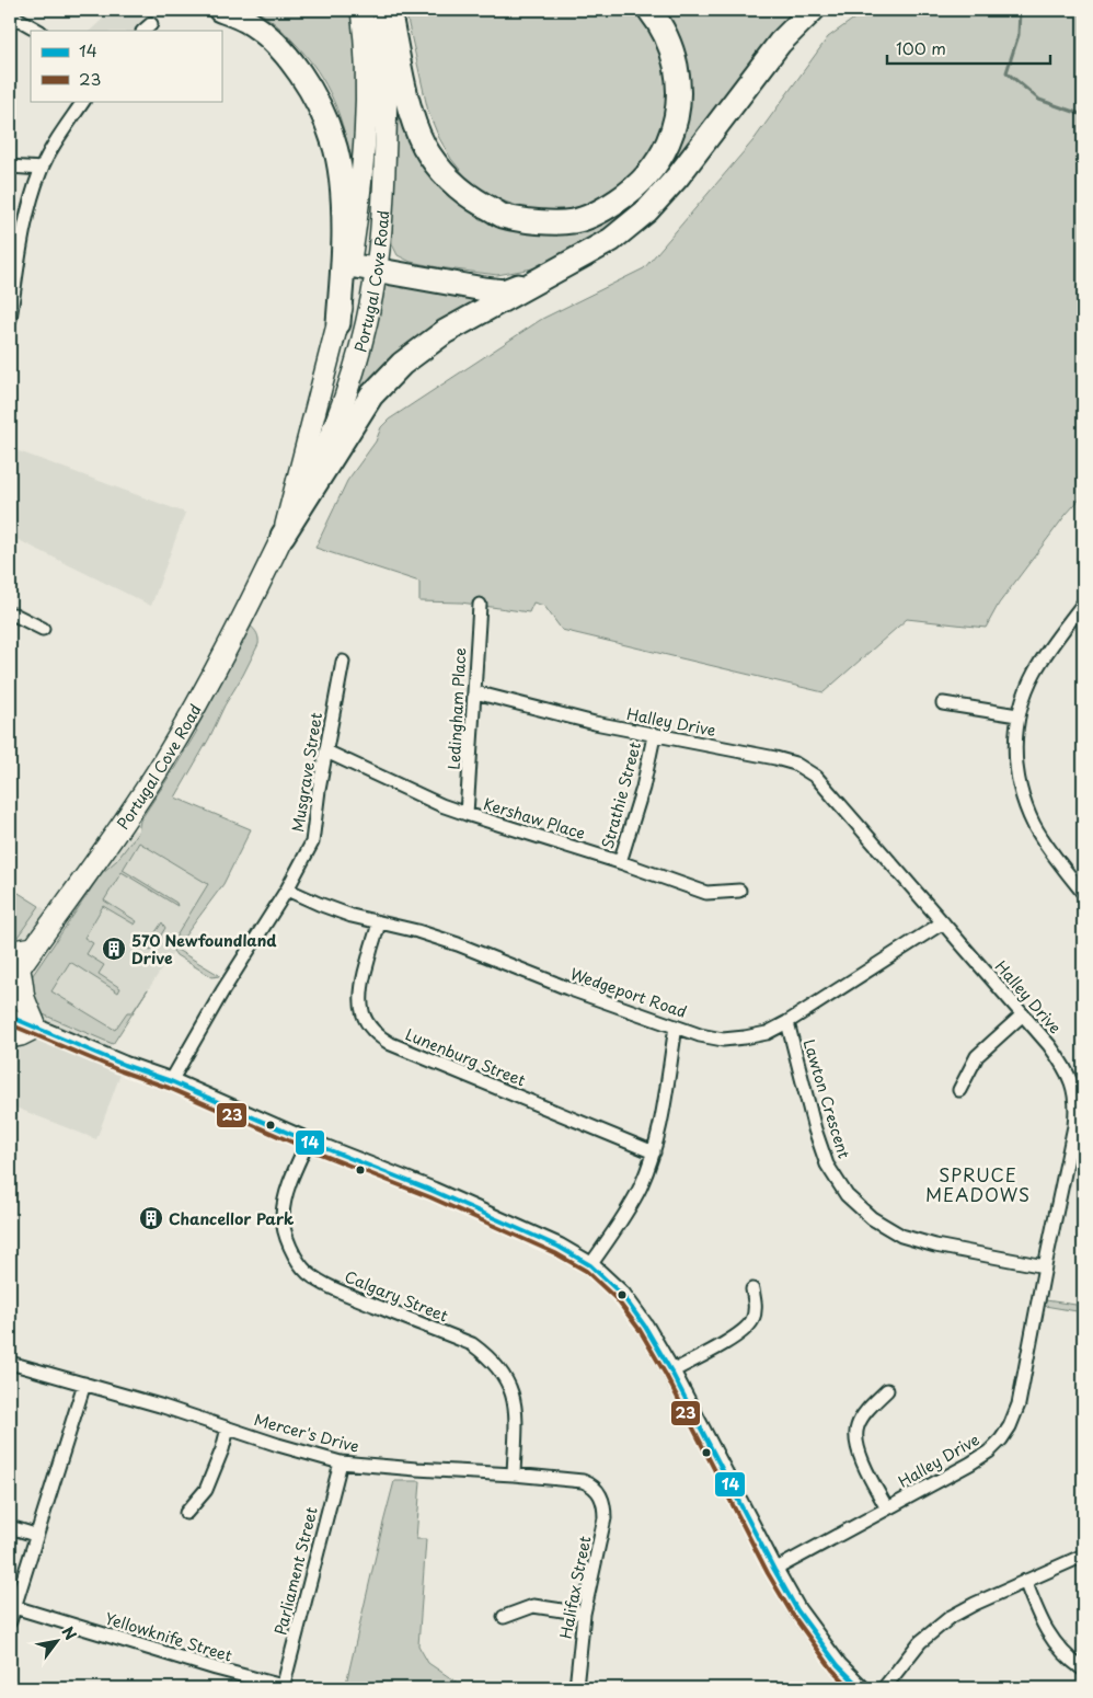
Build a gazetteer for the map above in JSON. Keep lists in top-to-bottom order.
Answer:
{
  "streets": {
    "main road": ["Portugal Cove Road"],
    "street": [
      "Ledingham Place",
      "Halley Drive",
      "Musgrave Street",
      "Strathie Street",
      "Kershaw Place",
      "Wedgeport Road",
      "Lunenburg Street",
      "Lawton Crescent",
      "Calgary Street",
      "Mercer's Drive",
      "Parliament Street",
      "Halifax Street",
      "Yellowknife Street"
    ]
  },
  "crossings": [
    ["Ledingham Place", "Halley Drive"],
    ["Ledingham Place", "Kershaw Place"],
    ["Halley Drive", "Strathie Street"],
    ["Halley Drive", "Wedgeport Road"],
    ["Halley Drive", "Lawton Crescent"],
    ["Musgrave Street", "Kershaw Place"],
    ["Musgrave Street", "Wedgeport Road"],
    ["Strathie Street", "Kershaw Place"],
    ["Wedgeport Road", "Lunenburg Street"],
    ["Wedgeport Road", "Lawton Crescent"],
    ["Calgary Street", "Mercer's Drive"],
    ["Mercer's Drive", "Parliament Street"],
    ["Mercer's Drive", "Halifax Street"],
    ["Parliament Street", "Yellowknife Street"]
  ],
  "districts": ["SPRUCE MEADOWS"],
  "places": {
    "building": ["570 Newfoundland Drive", "Chancellor Park"]
  },
  "lines": ["transit line 14", "transit line 23"],
  "legend": ["14", "23"],
  "scale_bar": "100 m",
  "north": "top right"
}
